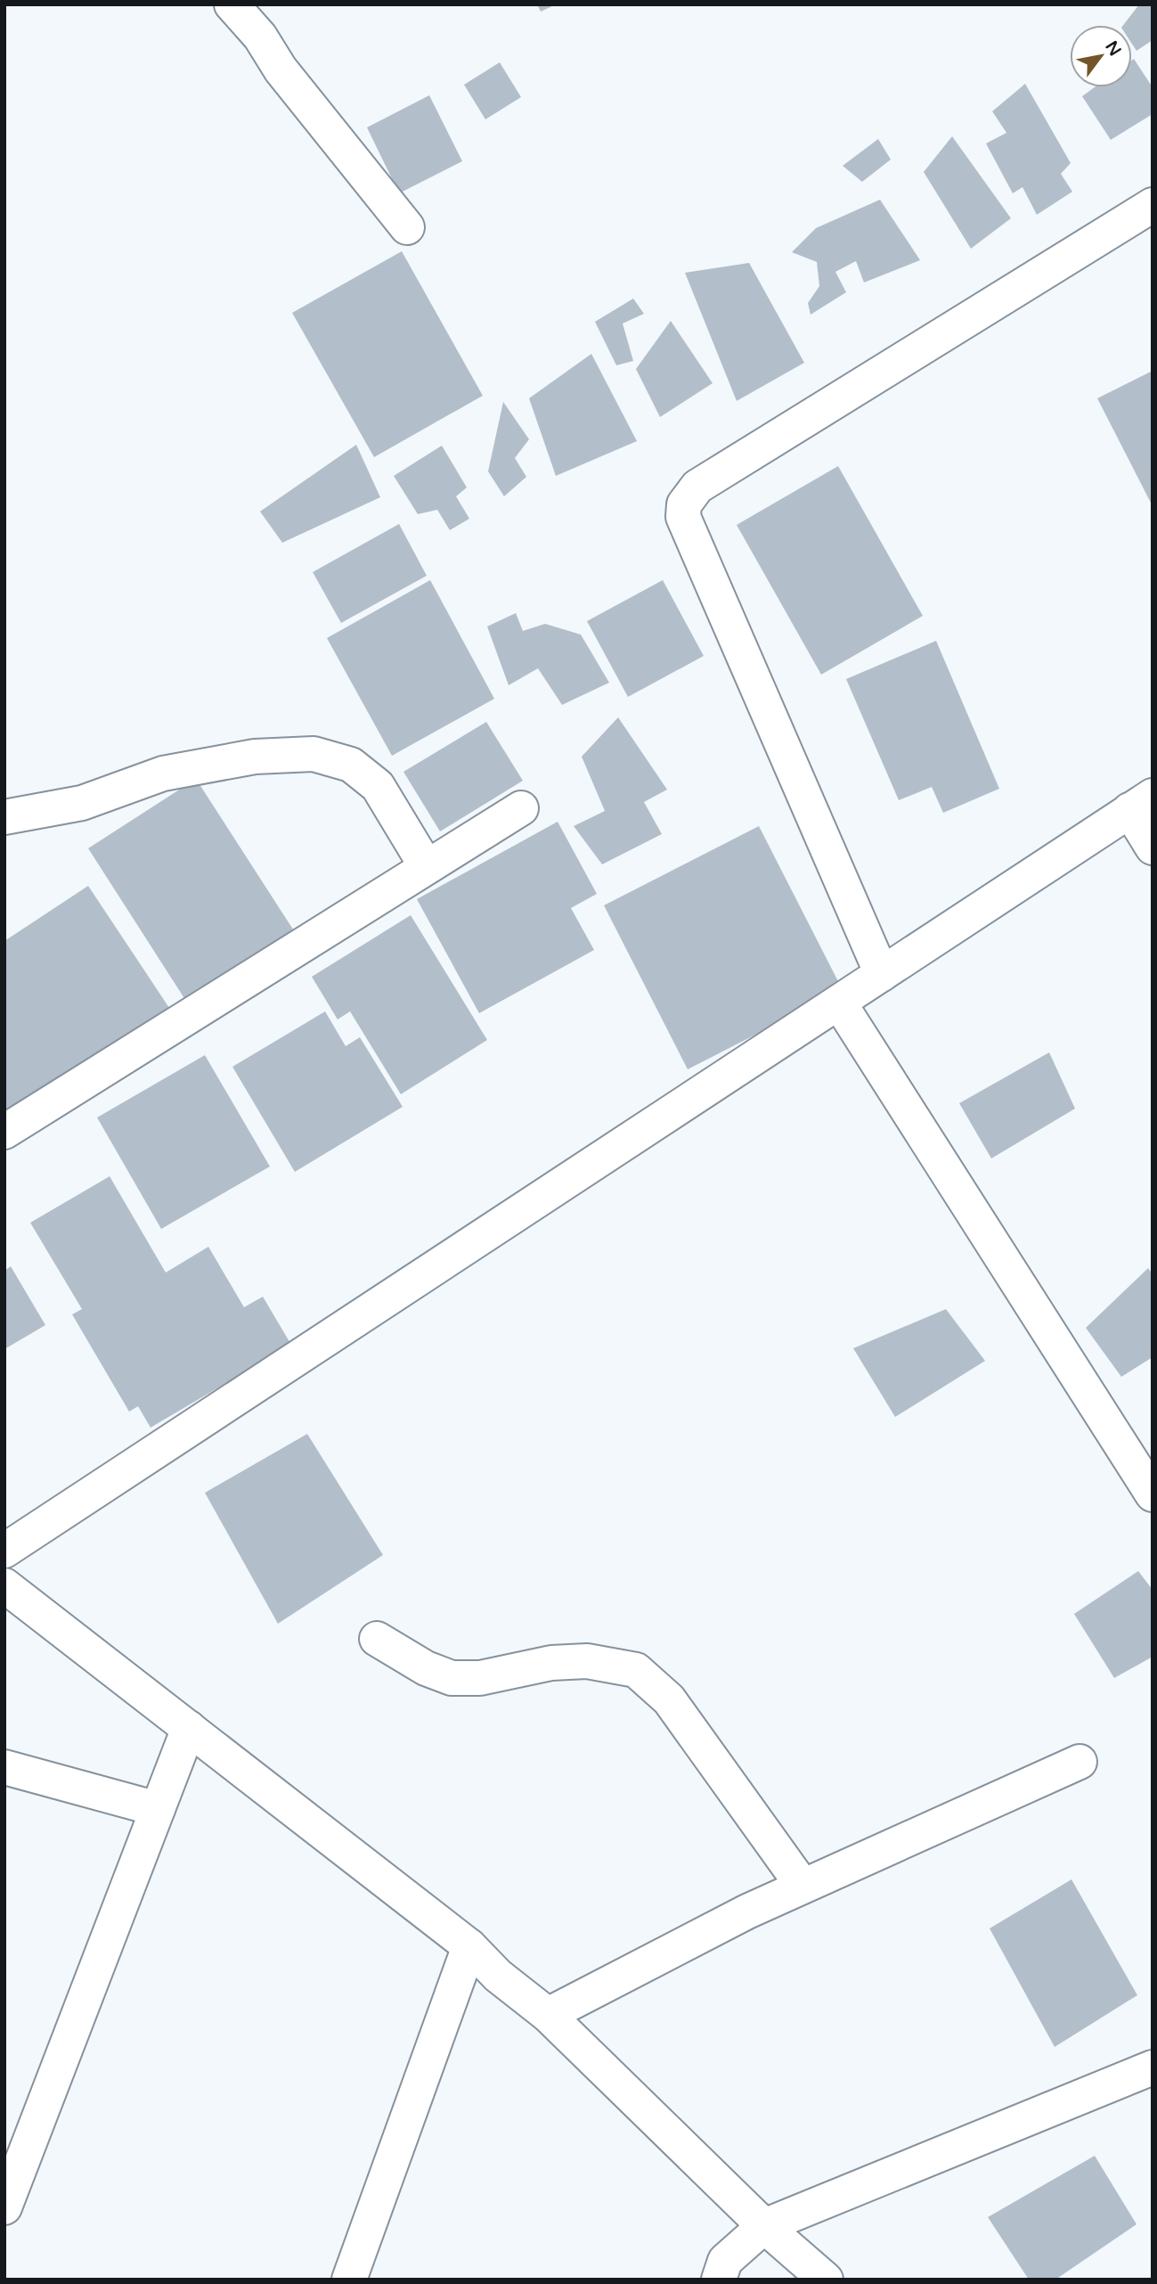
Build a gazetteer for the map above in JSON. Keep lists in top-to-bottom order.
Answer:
{
  "north": "top right"
}
